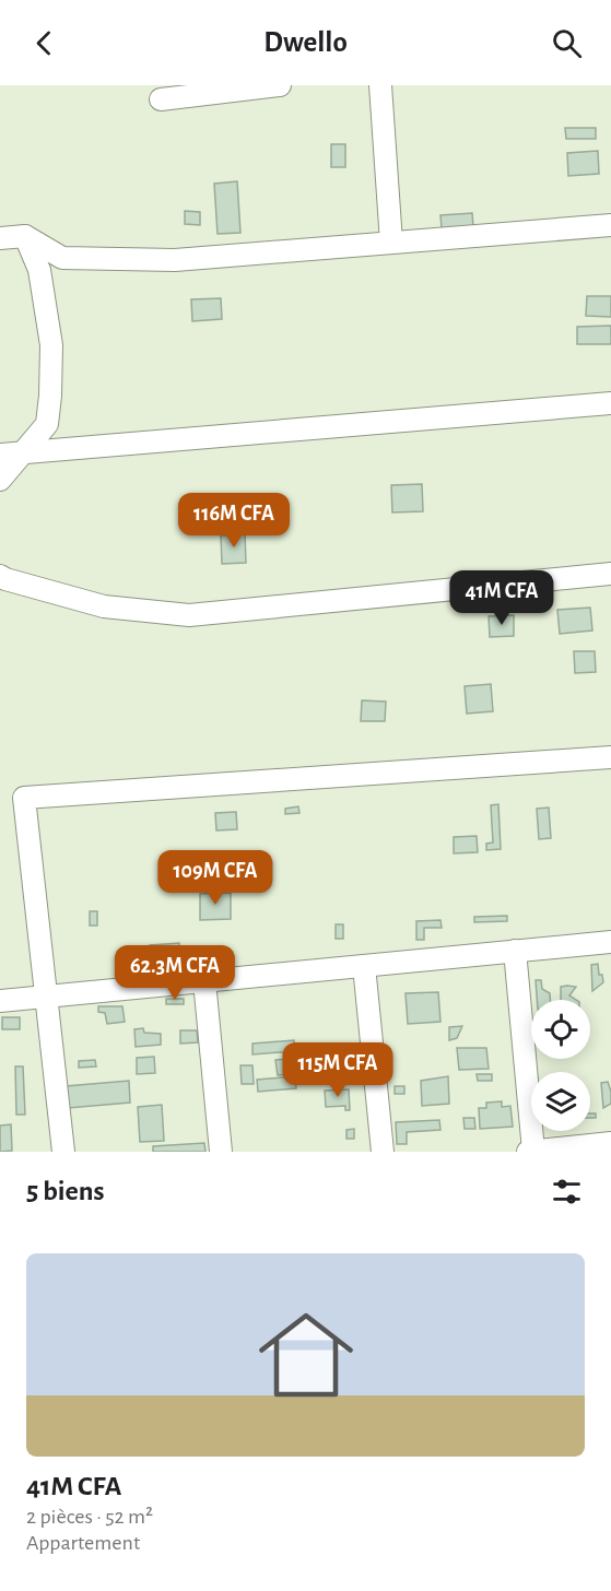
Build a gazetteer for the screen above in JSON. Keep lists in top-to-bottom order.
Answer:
{
  "page": {
    "header": "Dwello",
    "price": [
      "116M CFA",
      "41M CFA",
      "109M CFA",
      "62.3M CFA",
      "115M CFA"
    ],
    "heading": "5 biens",
    "list": [
      {
        "name": "41M CFA",
        "note": "2 pièces · 52 m² · Appartement"
      }
    ]
  }
}
